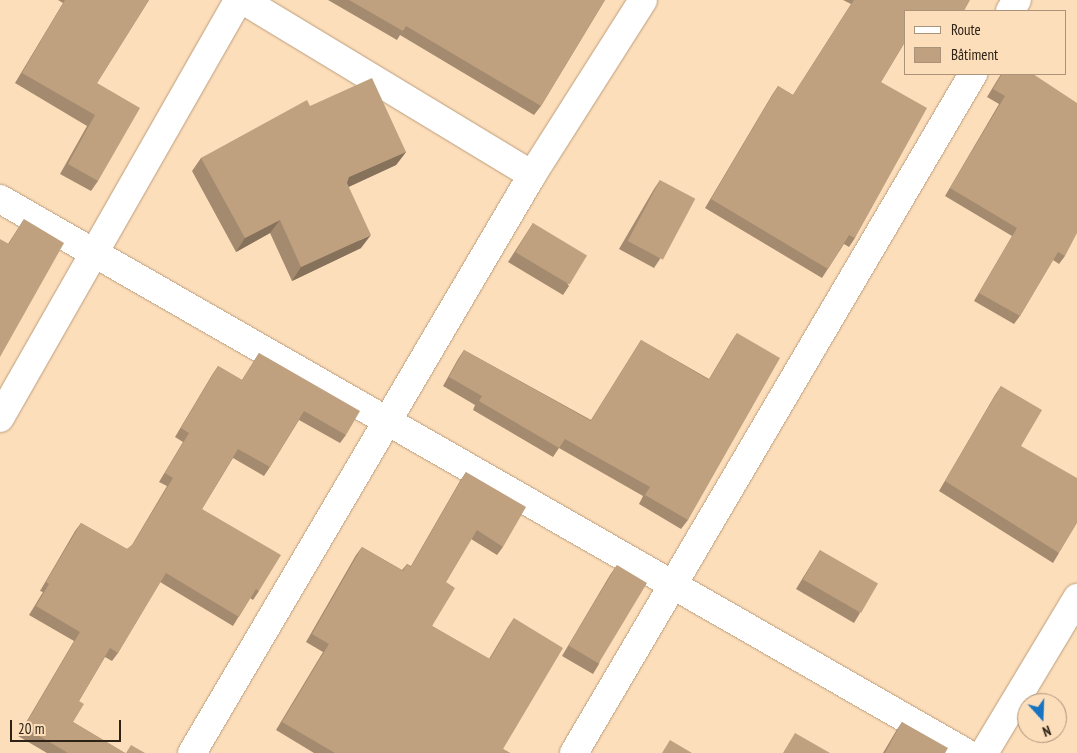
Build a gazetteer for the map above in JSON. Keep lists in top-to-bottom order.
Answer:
{
  "legend": ["Route", "Bâtiment"],
  "scale_bar": "20 m",
  "north": "bottom"
}
